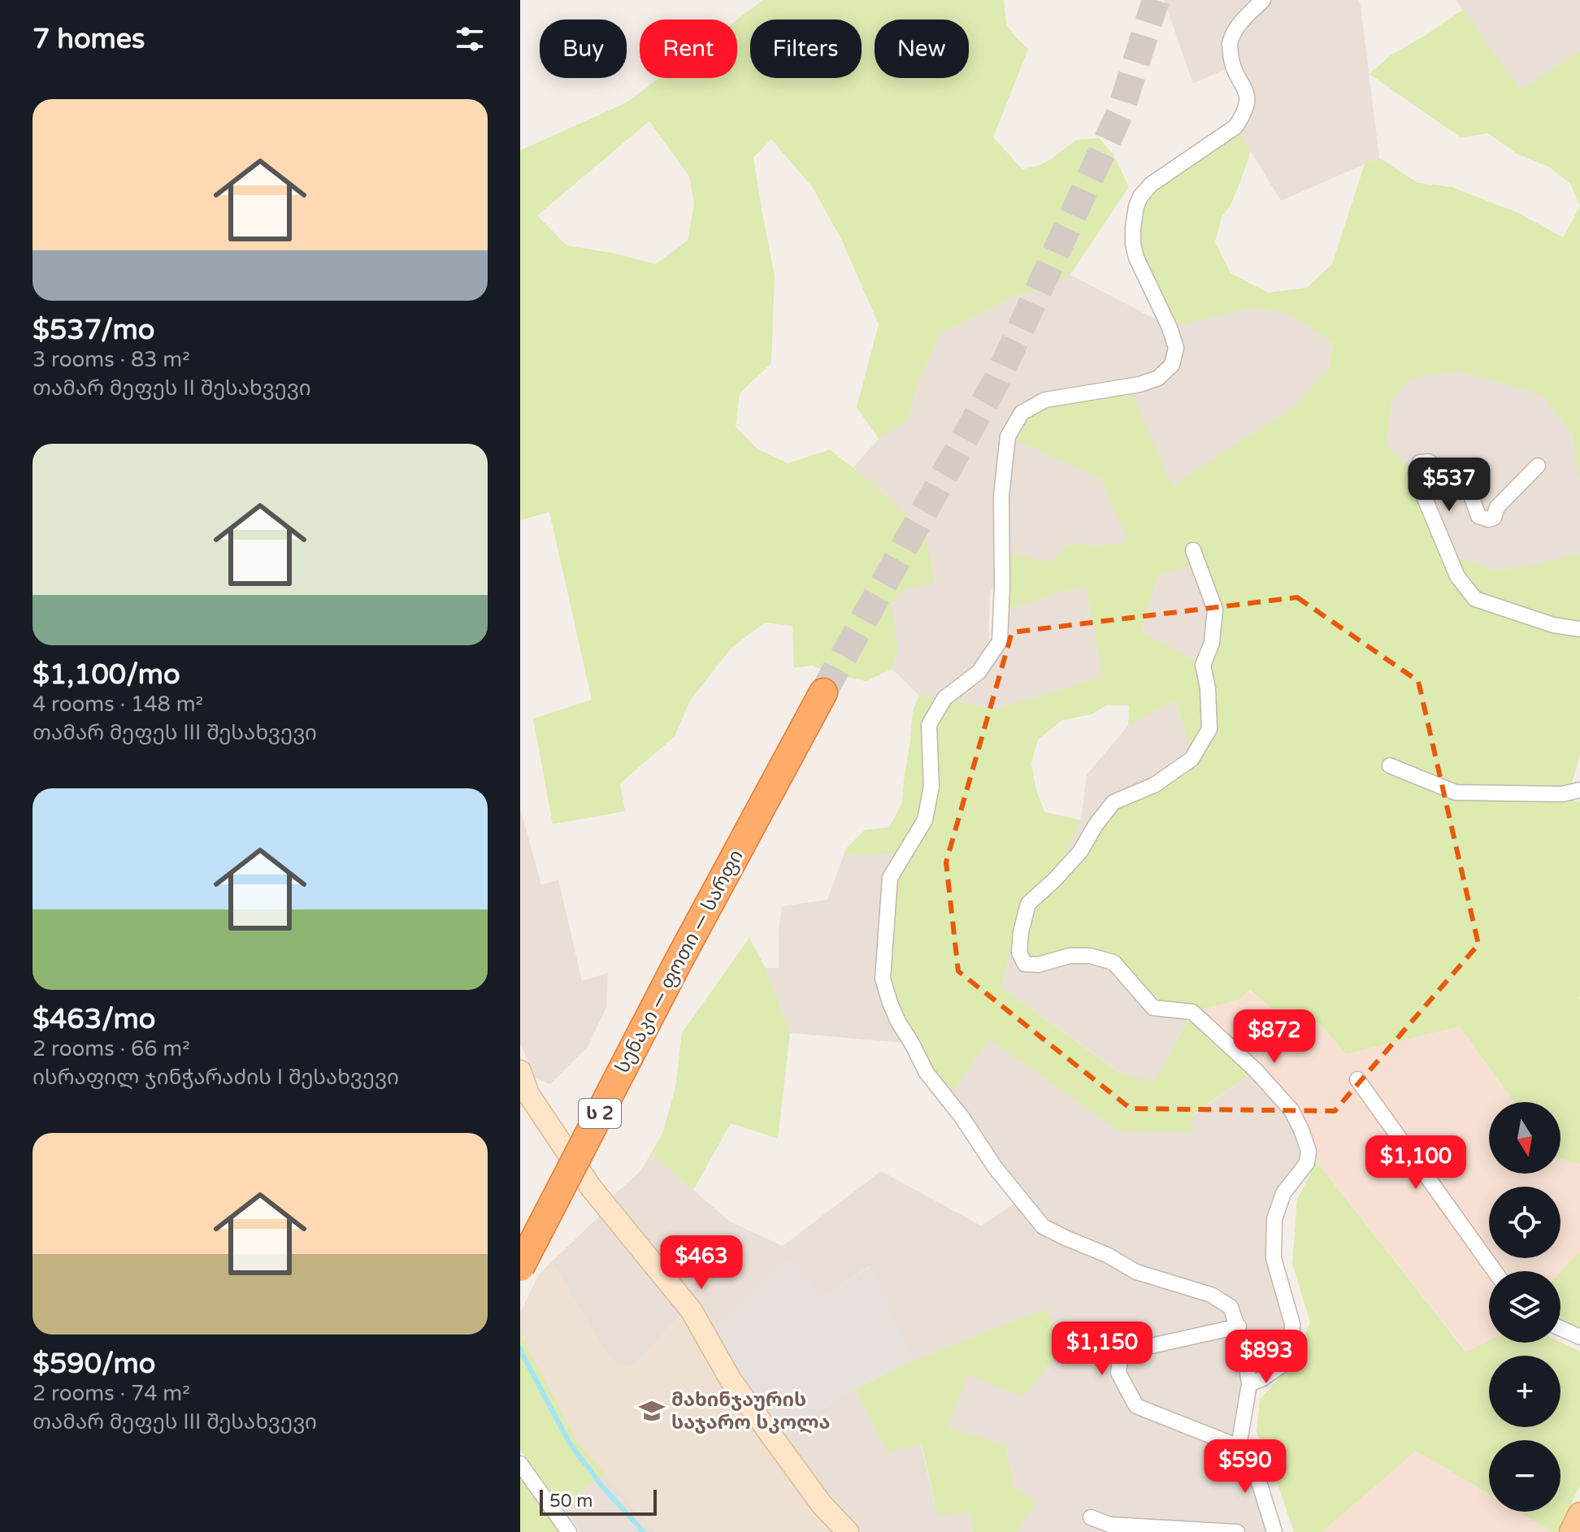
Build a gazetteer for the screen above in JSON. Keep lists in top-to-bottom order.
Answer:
{
  "streets": {
    "highway": ["სენაკი — ფოთი — სარფი", "ს 2"]
  },
  "places": {
    "school or university": ["მახინჯაურის საჯარო სკოლა"]
  },
  "scale_bar": "50 m",
  "north": "bottom",
  "page": {
    "heading": "7 homes",
    "chip": [
      "Buy",
      "Rent",
      "Filters",
      "New"
    ],
    "list": [
      {
        "name": "$537/mo",
        "note": "3 rooms · 83 m² · თამარ მეფეს II შესახვევი"
      },
      {
        "name": "$1,100/mo",
        "note": "4 rooms · 148 m² · თამარ მეფეს III შესახვევი"
      },
      {
        "name": "$463/mo",
        "note": "2 rooms · 66 m² · ისრაფილ ჯინჭარაძის I შესახვევი"
      },
      {
        "name": "$590/mo",
        "note": "2 rooms · 74 m² · თამარ მეფეს III შესახვევი"
      }
    ],
    "price": [
      "$537",
      "$872",
      "$1,100",
      "$463",
      "$1,150",
      "$893",
      "$590"
    ],
    "map_buttons": ["+", "−"],
    "scale": "50 m"
  }
}
